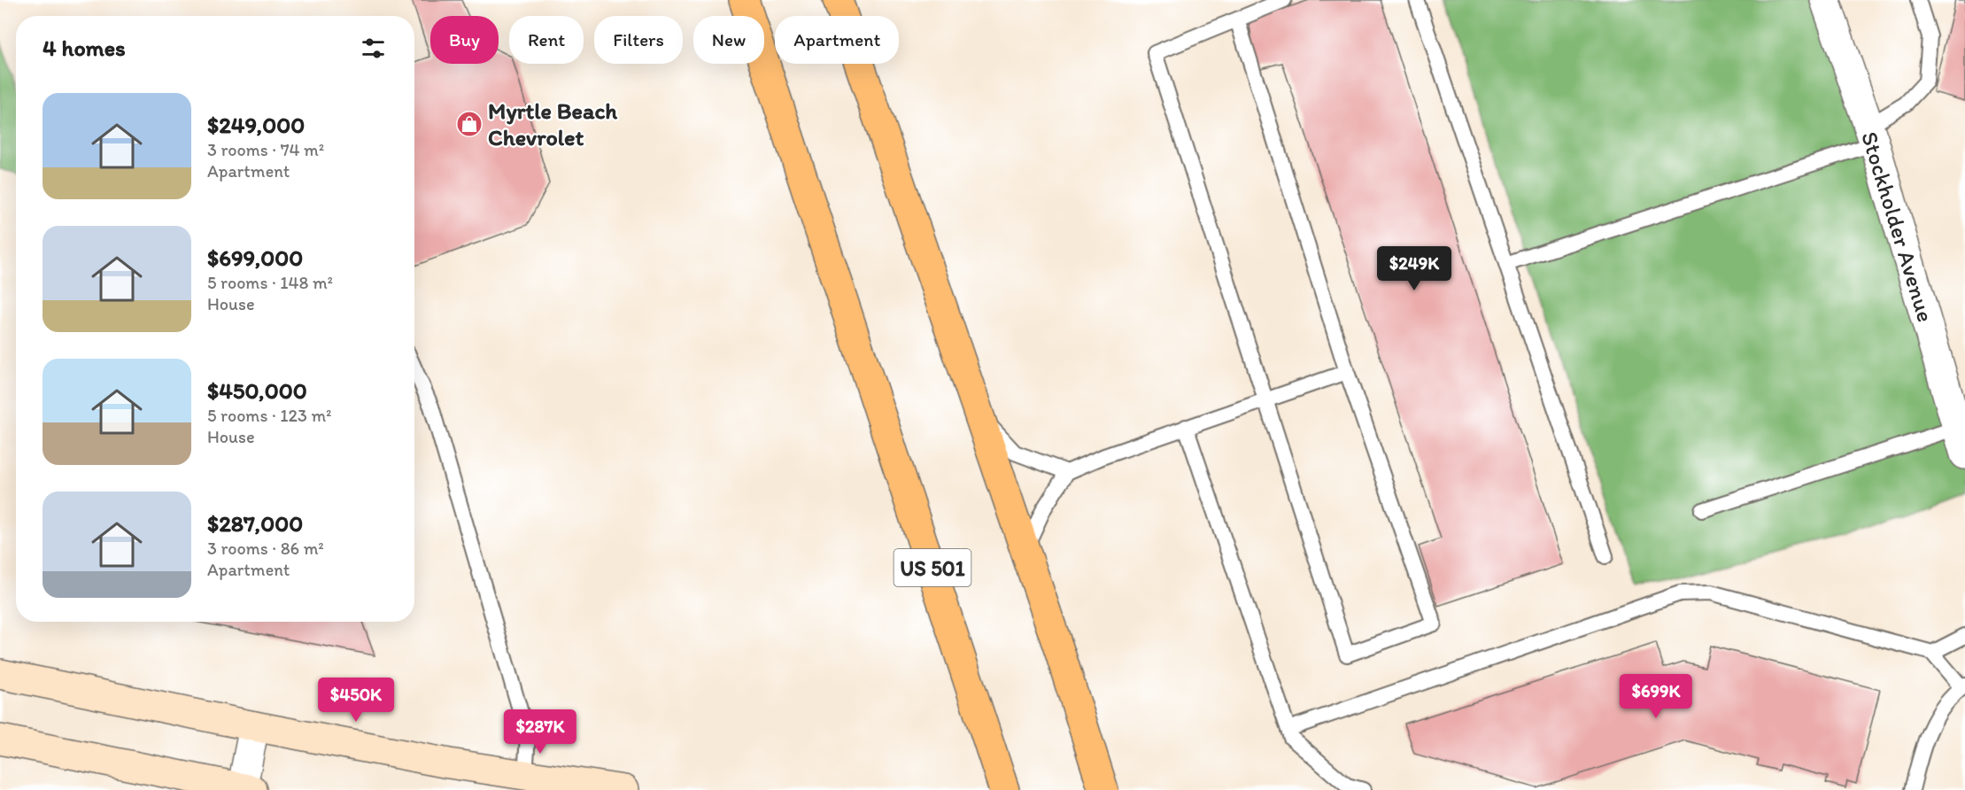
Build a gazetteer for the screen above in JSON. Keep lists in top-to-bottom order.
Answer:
{
  "streets": {
    "main road": ["US 501"],
    "street": ["Stockholder Avenue"]
  },
  "places": {
    "shop": ["Myrtle Beach Chevrolet"]
  },
  "page": {
    "chip": [
      "Buy",
      "Rent",
      "Filters",
      "New",
      "Apartment"
    ],
    "heading": "4 homes",
    "list": [
      {
        "name": "$249,000",
        "note": "3 rooms · 74 m² · Apartment"
      },
      {
        "name": "$699,000",
        "note": "5 rooms · 148 m² · House"
      },
      {
        "name": "$450,000",
        "note": "5 rooms · 123 m² · House"
      },
      {
        "name": "$287,000",
        "note": "3 rooms · 86 m² · Apartment"
      }
    ],
    "price": [
      "$249K",
      "$699K",
      "$450K",
      "$287K"
    ]
  }
}
